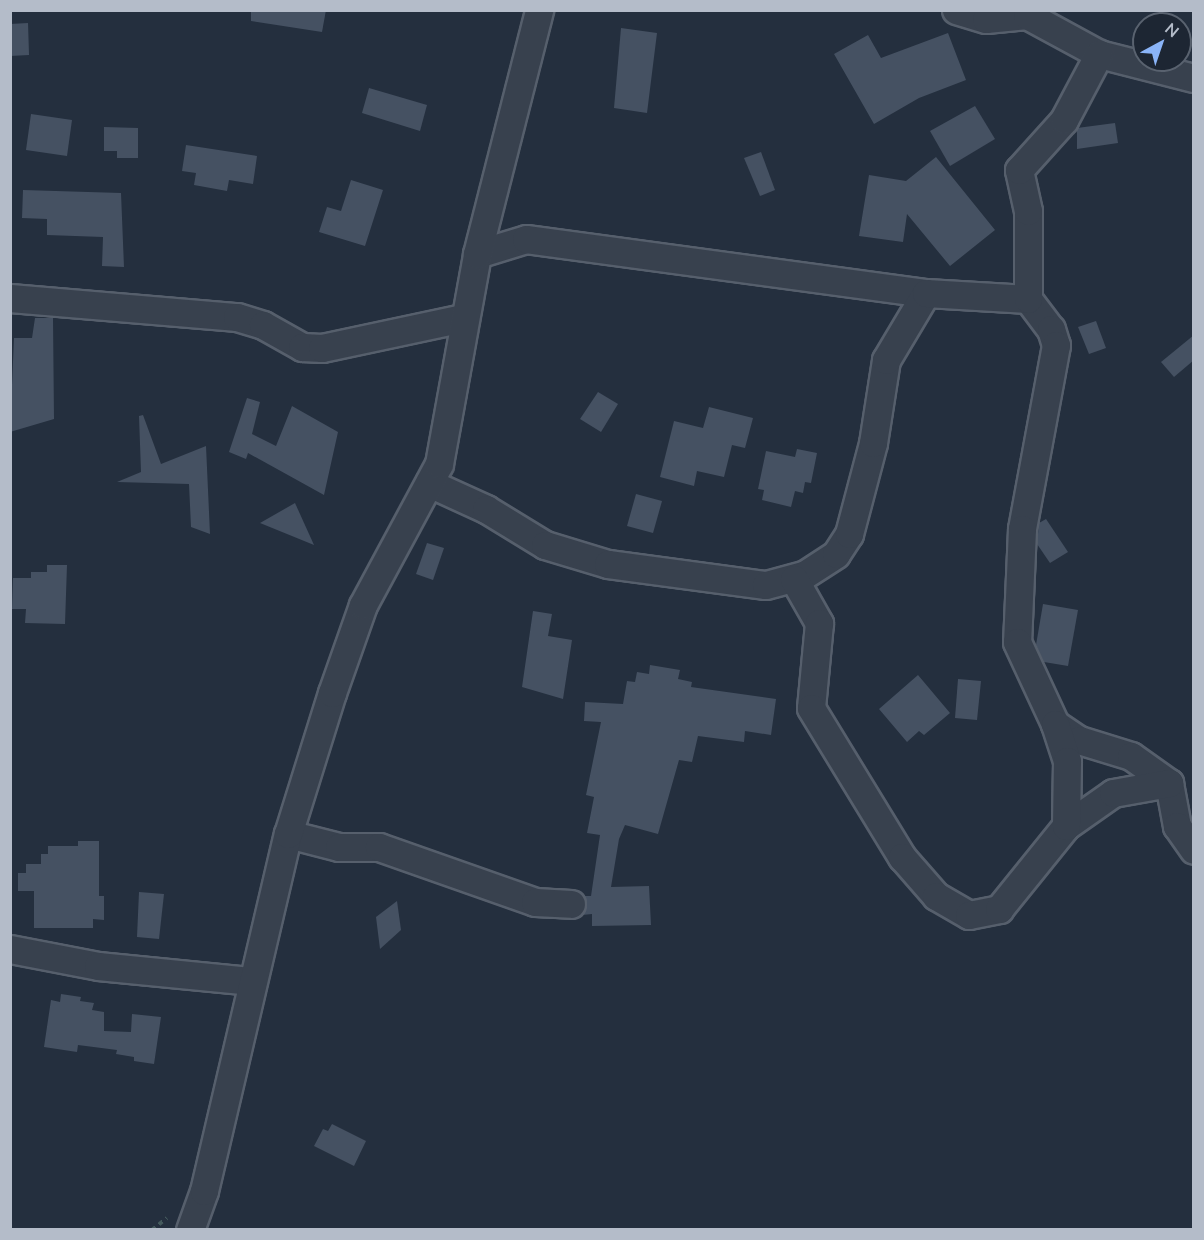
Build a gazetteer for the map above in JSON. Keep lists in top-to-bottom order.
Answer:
{
  "north": "top right"
}
